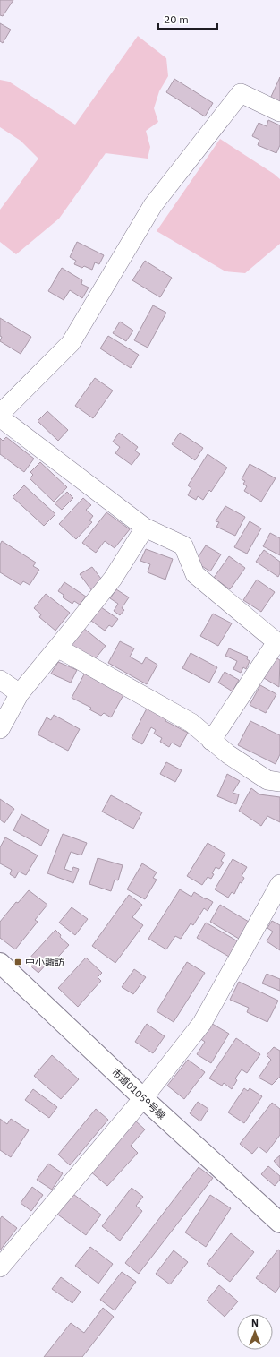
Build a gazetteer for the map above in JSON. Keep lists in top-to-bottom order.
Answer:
{
  "streets": {
    "street": ["市道01059号線"]
  },
  "places": {
    "transit": ["中小諏訪"]
  },
  "scale_bar": "20 m",
  "north": "top"
}
